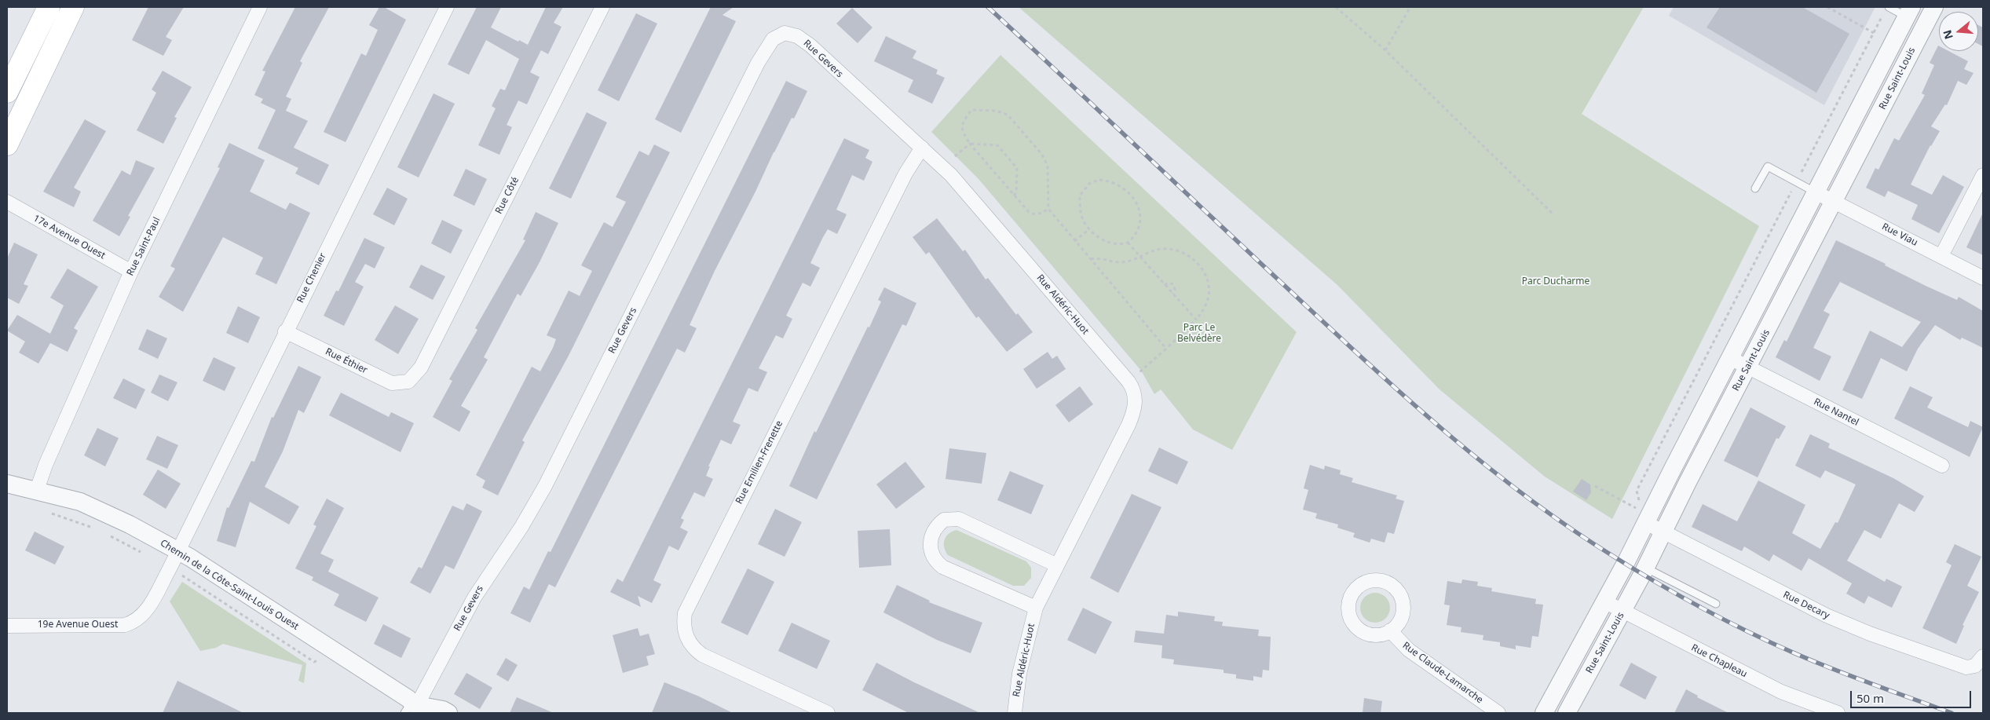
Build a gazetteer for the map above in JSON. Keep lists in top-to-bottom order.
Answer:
{
  "streets": {
    "street": [
      "Rue Gevers",
      "Rue Saint-Louis",
      "Rue Côté",
      "Rue Viau",
      "17e Avenue Ouest",
      "Rue Saint-Paul",
      "Rue Chenier",
      "Rue Aldéric-Huot",
      "Rue Éthier",
      "Rue Nantel",
      "Rue Emilien-Frenette",
      "Chemin de la Côte-Saint-Louis Ouest",
      "Rue Decary",
      "19e Avenue Ouest",
      "Rue Chapleau",
      "Rue Claude-Lamarche"
    ]
  },
  "crossings": [
    ["Rue Gevers", "Rue Aldéric-Huot"],
    ["Rue Gevers", "Chemin de la Côte-Saint-Louis Ouest"],
    ["Rue Saint-Louis", "Rue Viau"],
    ["Rue Saint-Louis", "Rue Nantel"],
    ["Rue Saint-Louis", "Rue Decary"],
    ["Rue Saint-Louis", "Rue Chapleau"],
    ["Rue Côté", "Rue Éthier"],
    ["17e Avenue Ouest", "Rue Saint-Paul"],
    ["Rue Saint-Paul", "Chemin de la Côte-Saint-Louis Ouest"],
    ["Rue Chenier", "Rue Éthier"],
    ["Rue Chenier", "Chemin de la Côte-Saint-Louis Ouest"],
    ["Rue Chenier", "19e Avenue Ouest"],
    ["Rue Aldéric-Huot", "Rue Emilien-Frenette"],
    ["Chemin de la Côte-Saint-Louis Ouest", "19e Avenue Ouest"]
  ],
  "parks": ["Parc Ducharme", "Parc Le Belvédère"],
  "scale_bar": "50 m",
  "north": "left"
}
